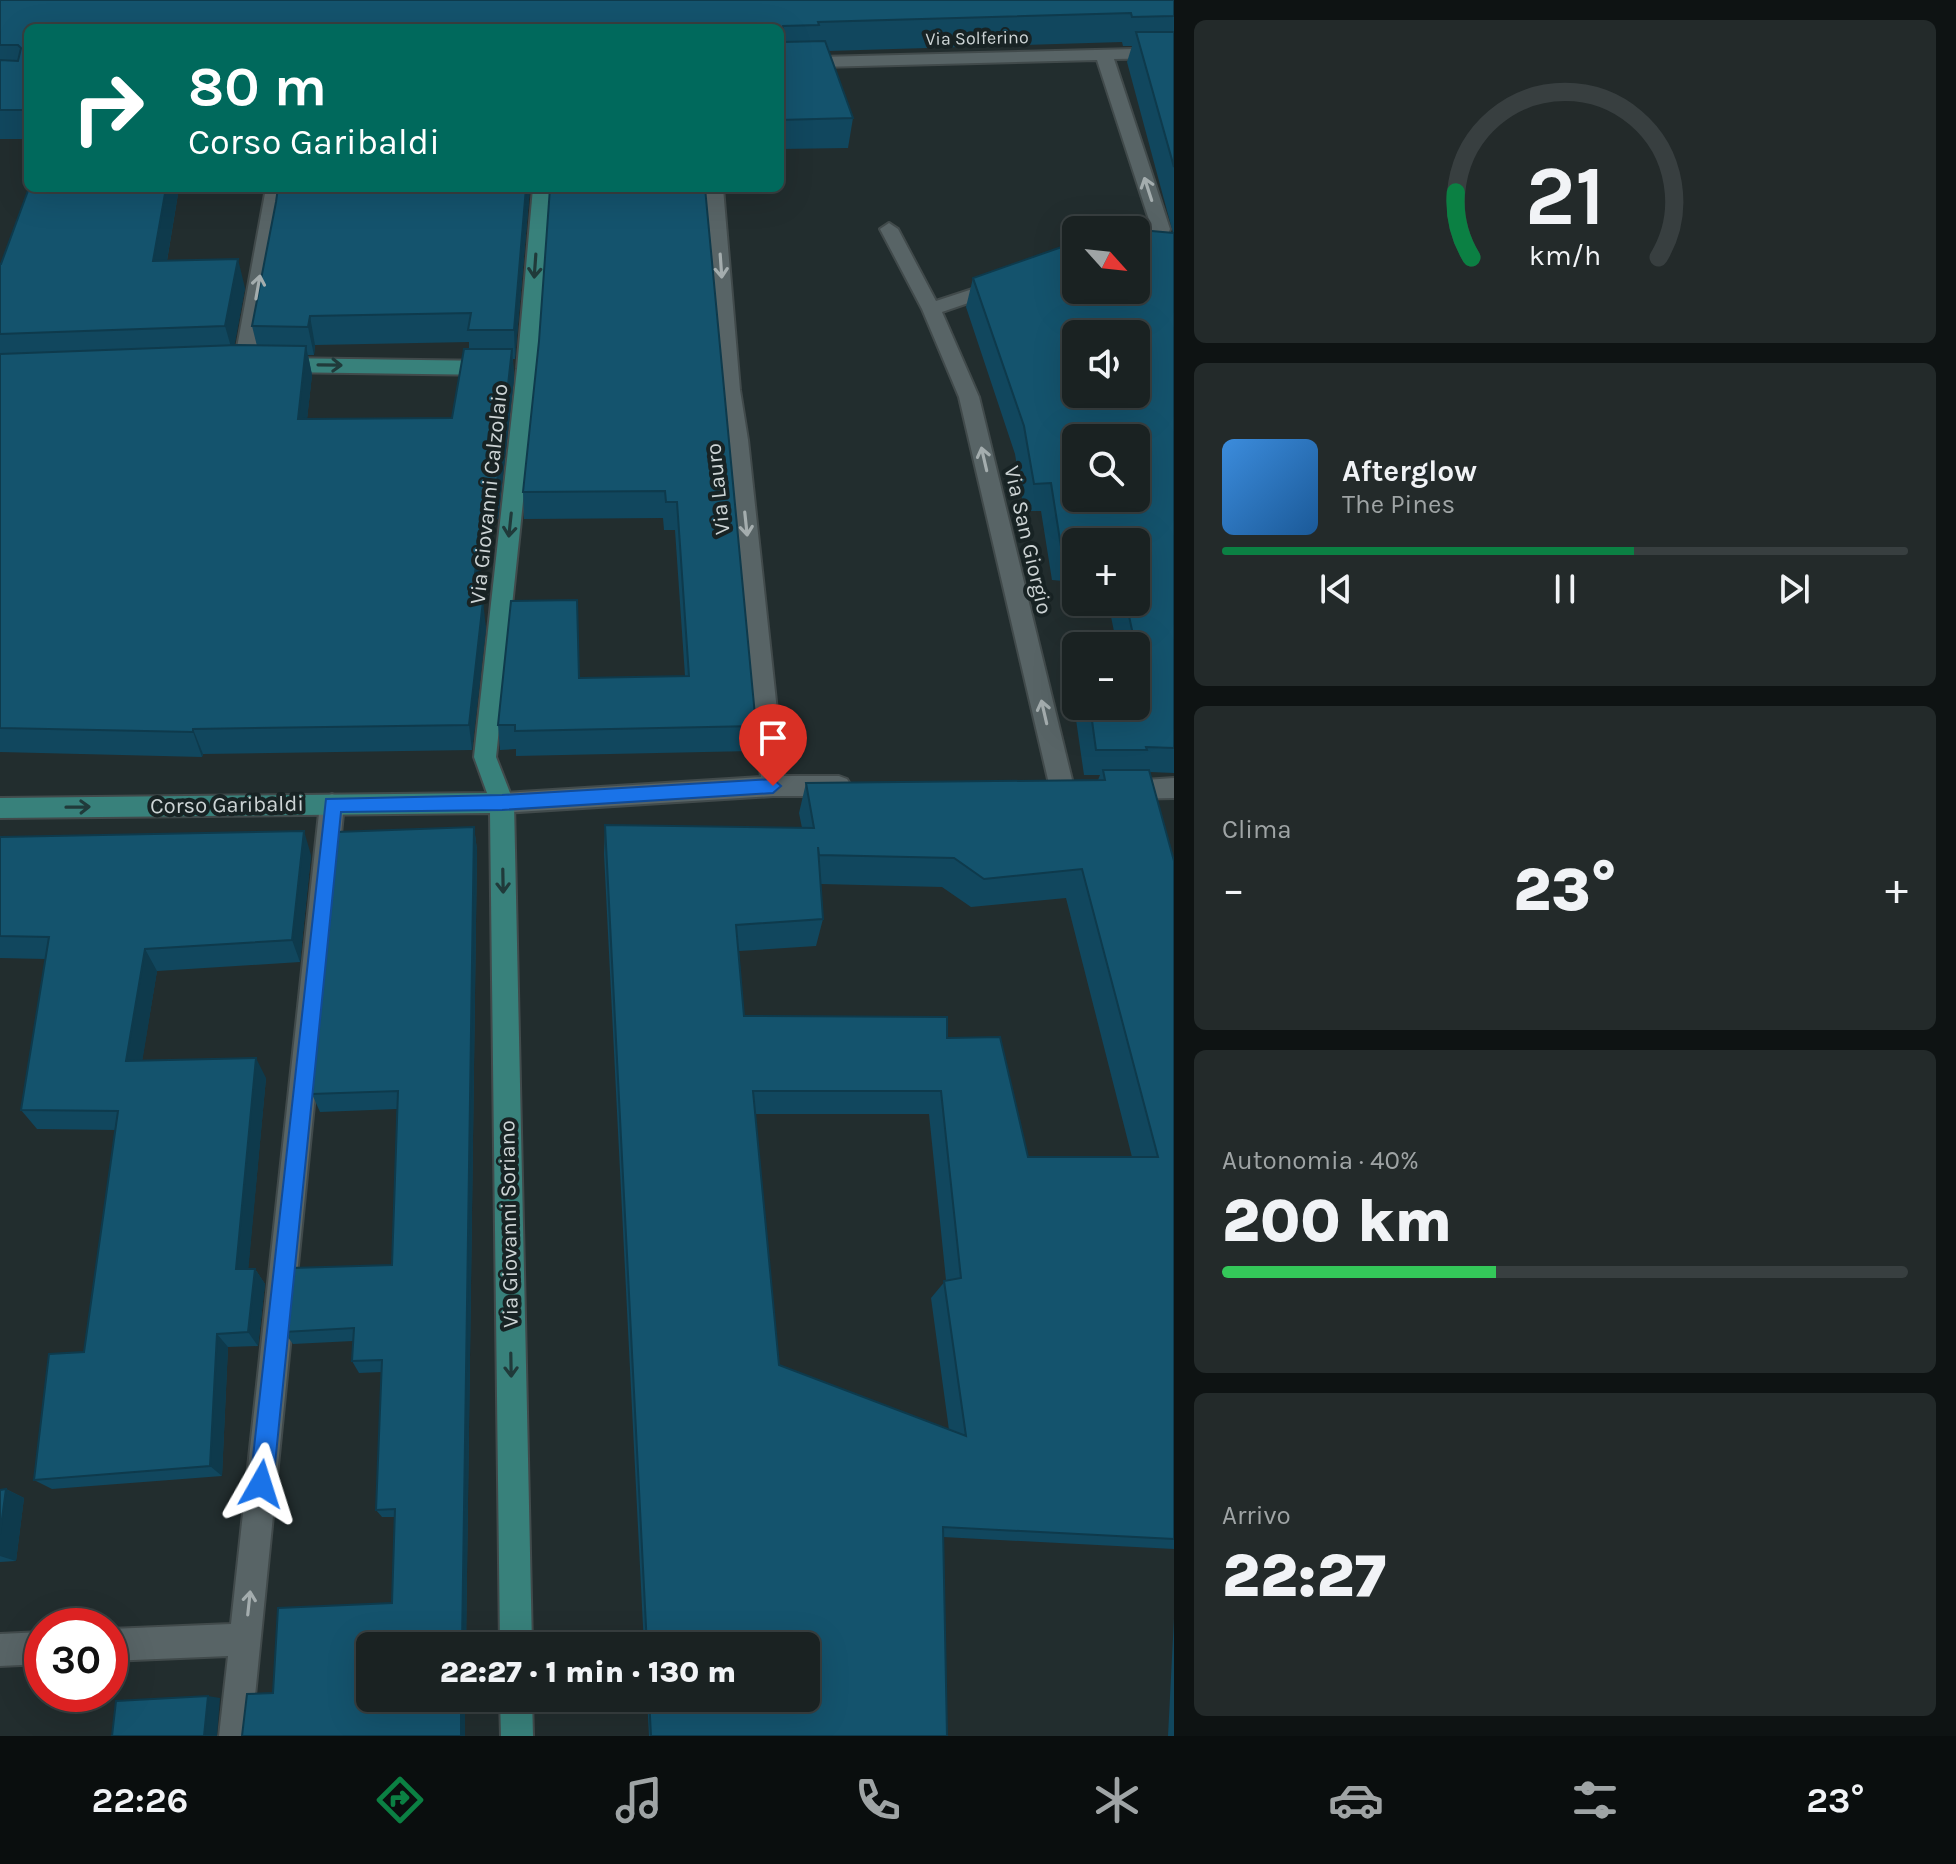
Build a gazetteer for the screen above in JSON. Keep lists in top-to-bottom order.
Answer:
{
  "streets": {
    "main road": ["Via Giovanni Calzolaio", "Corso Garibaldi", "Via Giovanni Soriano"],
    "street": ["Via Solferino", "Via Lauro", "Via San Giorgio"]
  },
  "crossings": [
    ["Via Giovanni Calzolaio", "Corso Garibaldi"],
    ["Via Giovanni Calzolaio", "Via Giovanni Soriano"],
    ["Corso Garibaldi", "Via Giovanni Soriano"]
  ],
  "one_way": [
    "Via Lauro",
    "Via Giovanni Calzolaio",
    "Via San Giorgio",
    "Corso Garibaldi",
    "Via Giovanni Soriano"
  ],
  "north": "bottom right",
  "page": {
    "turn": ["80 m", "Corso Garibaldi"],
    "map_buttons": ["+", "−"],
    "song": ["Afterglow", "The Pines"],
    "tile": [
      "Clima",
      ["Autonomia · 40%", "200 km"],
      ["Arrivo", "22:27"]
    ],
    "heat": ["−", "23°", "+"],
    "limit": "30",
    "trip": "22:27 · 1 min · 130 m",
    "tabs": ["22:26", "23°"],
    "gauge": ["21", "km/h"]
  }
}
